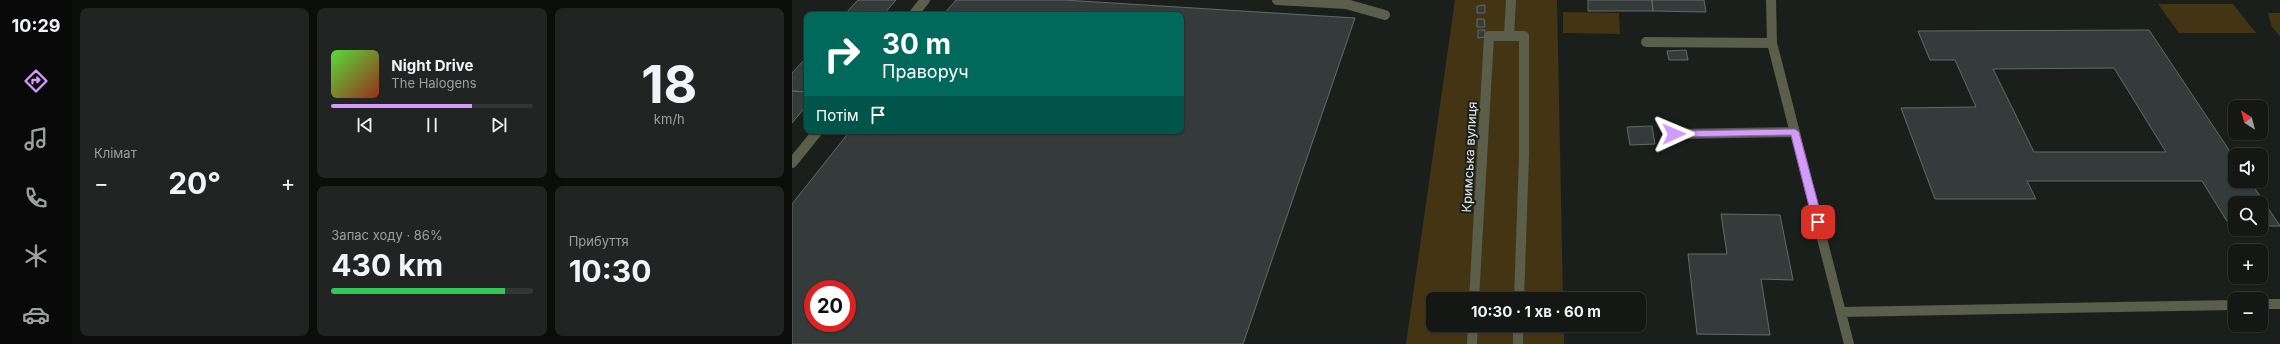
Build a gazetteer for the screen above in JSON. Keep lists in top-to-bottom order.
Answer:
{
  "streets": {
    "street": ["Кримська вулиця"]
  },
  "north": "top left",
  "page": {
    "tabs": "10:29",
    "tile": [
      "Клімат",
      ["18", "km/h"],
      ["Запас ходу · 86%", "430 km"],
      ["Прибуття", "10:30"]
    ],
    "turn": ["30 m", "Праворуч"],
    "song": ["Night Drive", "The Halogens"],
    "then": "Потім",
    "map_buttons": ["+", "−"],
    "heat": ["−", "20°", "+"],
    "limit": "20",
    "trip": "10:30 · 1 хв · 60 m"
  }
}
